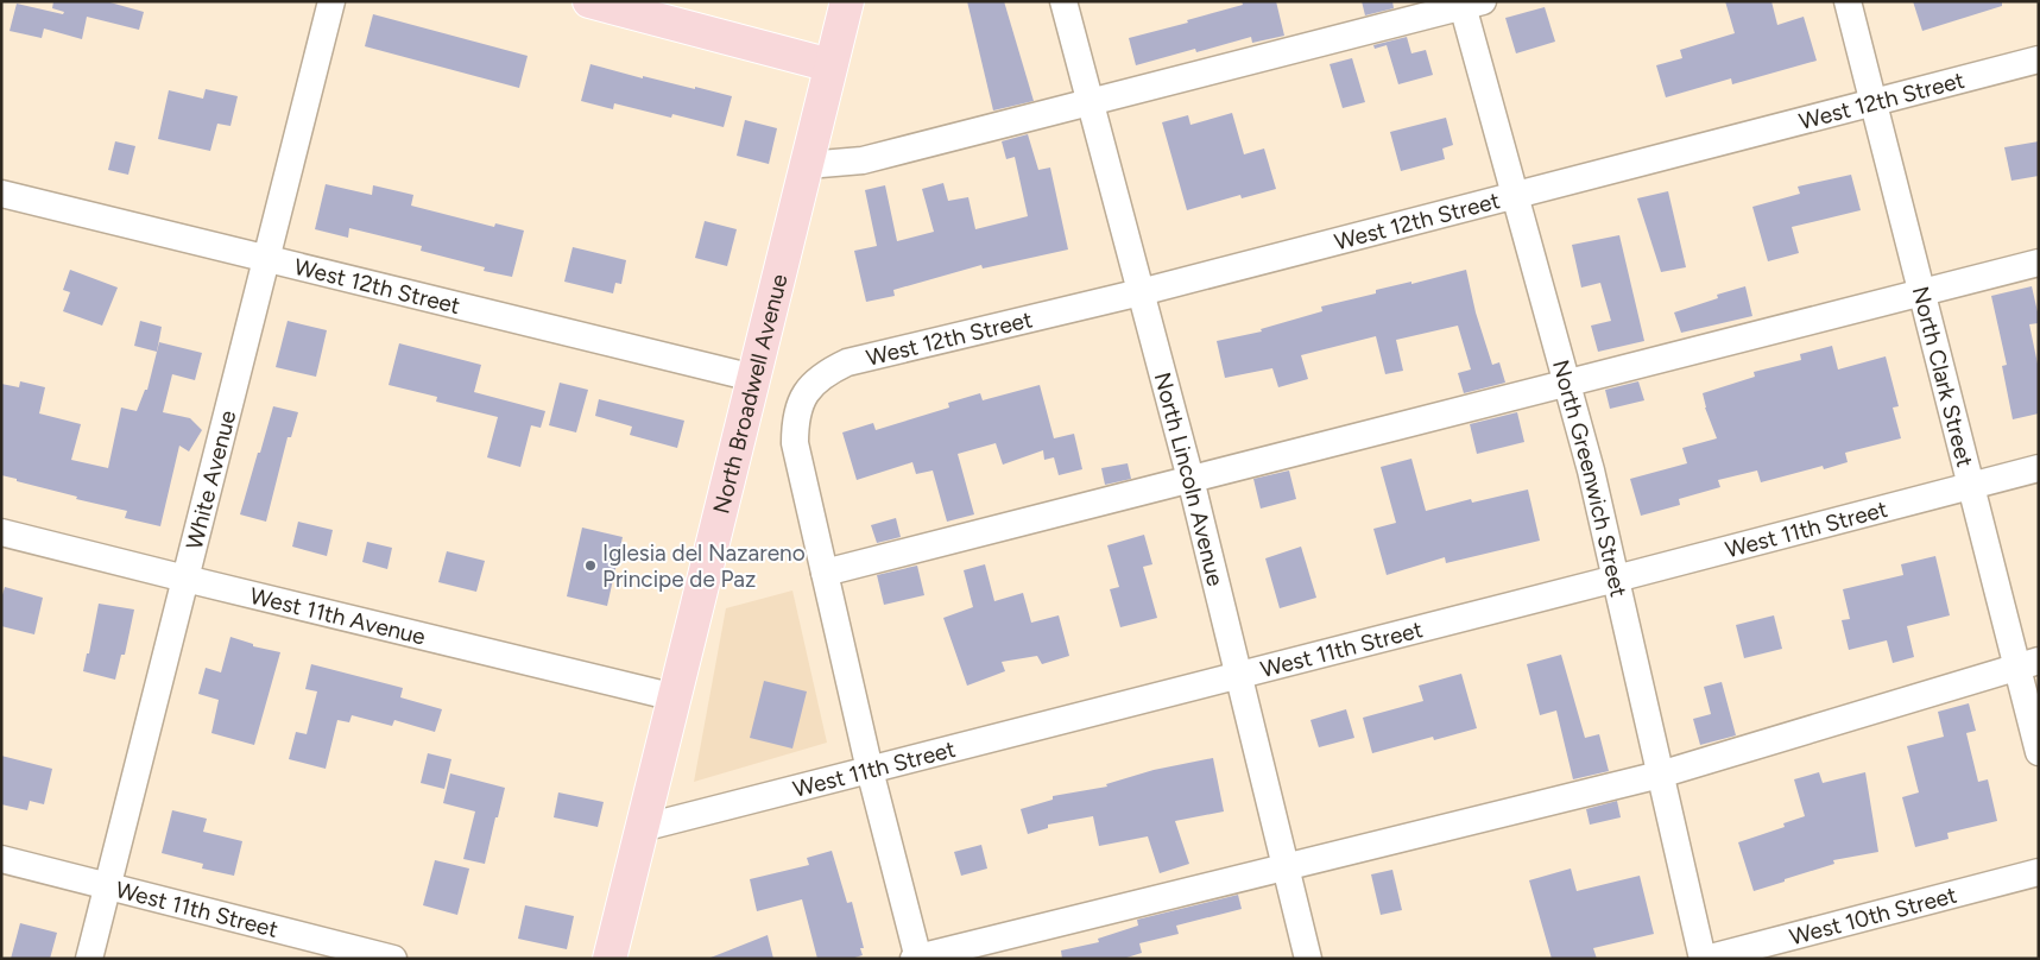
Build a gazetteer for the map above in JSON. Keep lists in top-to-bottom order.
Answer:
{
  "streets": {
    "main road": ["North Broadwell Avenue"],
    "street": [
      "West 12th Street",
      "North Clark Street",
      "North Greenwich Street",
      "North Lincoln Avenue",
      "White Avenue",
      "West 11th Street",
      "West 11th Avenue",
      "West 10th Street"
    ]
  },
  "crossings": [
    ["West 12th Street", "North Clark Street"],
    ["West 12th Street", "North Broadwell Avenue"],
    ["West 12th Street", "North Greenwich Street"],
    ["West 12th Street", "North Lincoln Avenue"],
    ["West 12th Street", "White Avenue"],
    ["North Clark Street", "West 11th Street"],
    ["North Broadwell Avenue", "West 11th Street"],
    ["North Broadwell Avenue", "West 11th Avenue"],
    ["North Greenwich Street", "West 11th Street"],
    ["North Greenwich Street", "West 10th Street"],
    ["North Lincoln Avenue", "West 11th Street"],
    ["White Avenue", "West 11th Street"],
    ["White Avenue", "West 11th Avenue"]
  ],
  "places": ["Iglesia del Nazareno Principe de Paz"]
}
